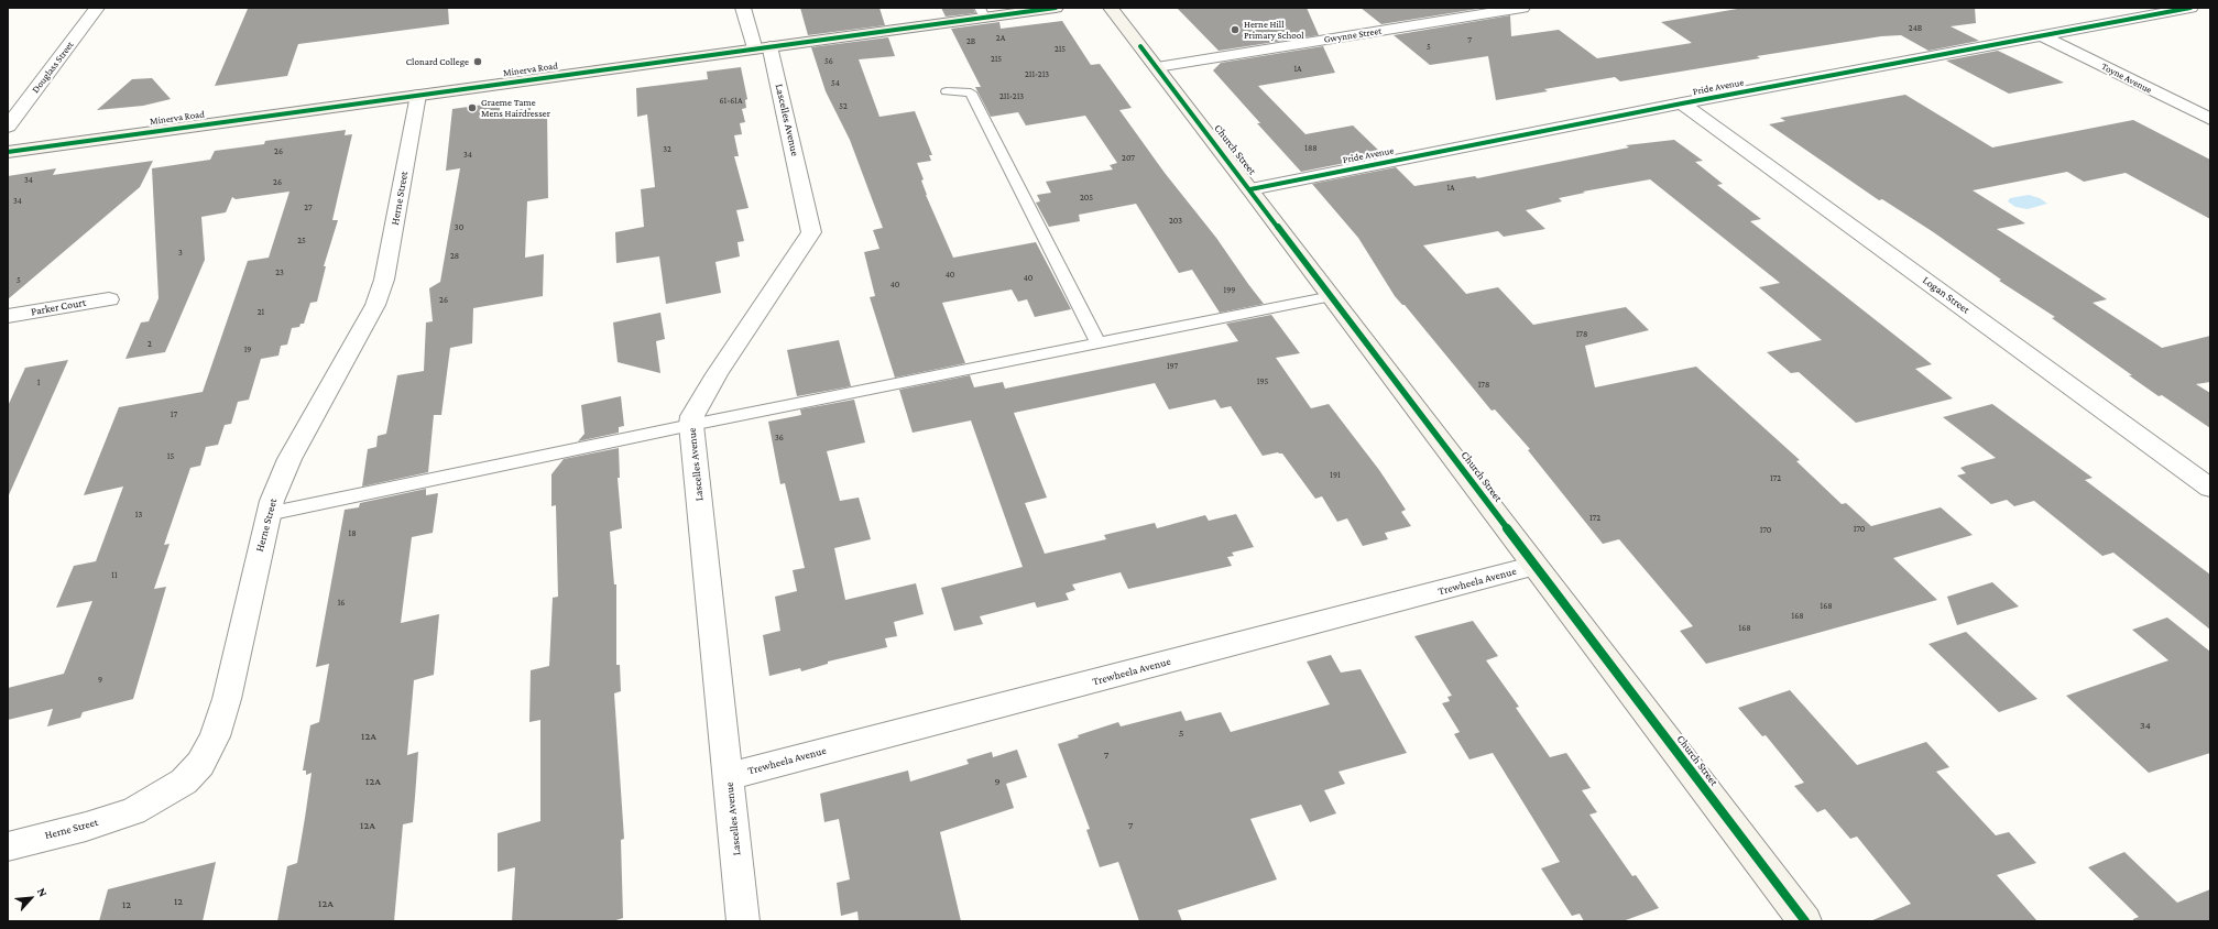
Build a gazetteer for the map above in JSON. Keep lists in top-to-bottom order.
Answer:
{
  "streets": {
    "street": [
      "Gwynne Street",
      "Douglass Street",
      "Minerva Road",
      "Toyne Avenue",
      "Pride Avenue",
      "Lascelles Avenue",
      "Church Street",
      "Herne Street",
      "Logan Street",
      "Parker Court",
      "Trewheela Avenue"
    ]
  },
  "crossings": [
    ["Gwynne Street", "Church Street"],
    ["Minerva Road", "Lascelles Avenue"],
    ["Minerva Road", "Herne Street"],
    ["Toyne Avenue", "Pride Avenue"],
    ["Pride Avenue", "Church Street"],
    ["Pride Avenue", "Logan Street"],
    ["Lascelles Avenue", "Trewheela Avenue"],
    ["Church Street", "Trewheela Avenue"]
  ],
  "places": ["Herne Hill Primary School", "Clonard College", "Graeme Tame Mens Hairdresser"],
  "house_numbers": [
    "24B",
    "2A",
    "7",
    "2B",
    "5",
    "215",
    "215",
    "56",
    "1A",
    "211-213",
    "54",
    "211-213",
    "61-61A",
    "52",
    "188",
    "32",
    "26",
    "34",
    "207",
    "34",
    "26",
    "1A",
    "205",
    "34",
    "27",
    "203",
    "30",
    "25",
    "3",
    "28",
    "23",
    "40",
    "40",
    "5",
    "40",
    "199",
    "26",
    "21",
    "178",
    "2",
    "19",
    "197",
    "195",
    "1",
    "178",
    "17",
    "36",
    "15",
    "191",
    "172",
    "13",
    "172",
    "170",
    "170",
    "18",
    "11",
    "16",
    "168",
    "168",
    "168",
    "9",
    "34",
    "5",
    "12A",
    "7",
    "12A",
    "9",
    "12A",
    "7",
    "12",
    "12A",
    "12"
  ],
  "north": "top right"
}
